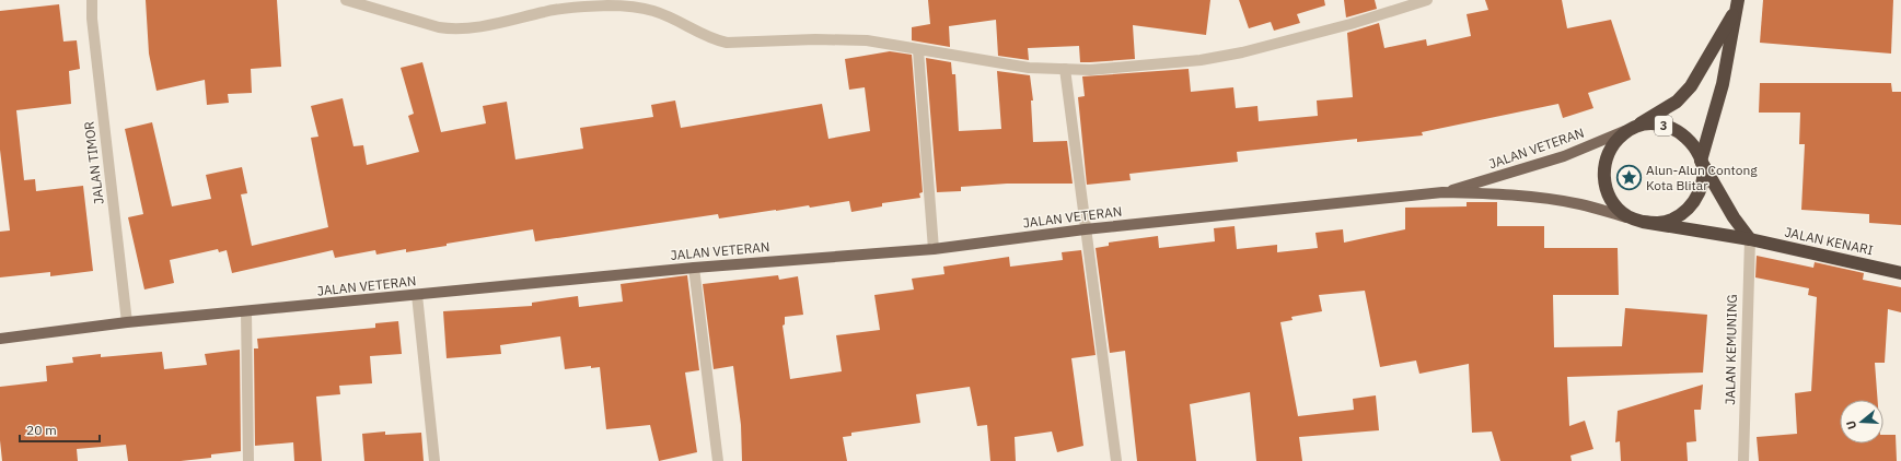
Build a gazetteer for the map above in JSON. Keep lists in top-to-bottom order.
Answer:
{
  "streets": {
    "highway": ["3", "JALAN KENARI"],
    "main road": ["JALAN VETERAN"],
    "street": ["JALAN TIMOR", "JALAN KEMUNING"]
  },
  "crossings": [
    ["3", "JALAN VETERAN"],
    ["3", "JALAN KENARI"],
    ["3", "JALAN KEMUNING"],
    ["JALAN VETERAN", "JALAN TIMOR"],
    ["JALAN KENARI", "JALAN KEMUNING"]
  ],
  "places": {
    "place": ["Alun-Alun Contong Kota Blitar"]
  },
  "scale_bar": "20 m",
  "north": "left"
}
